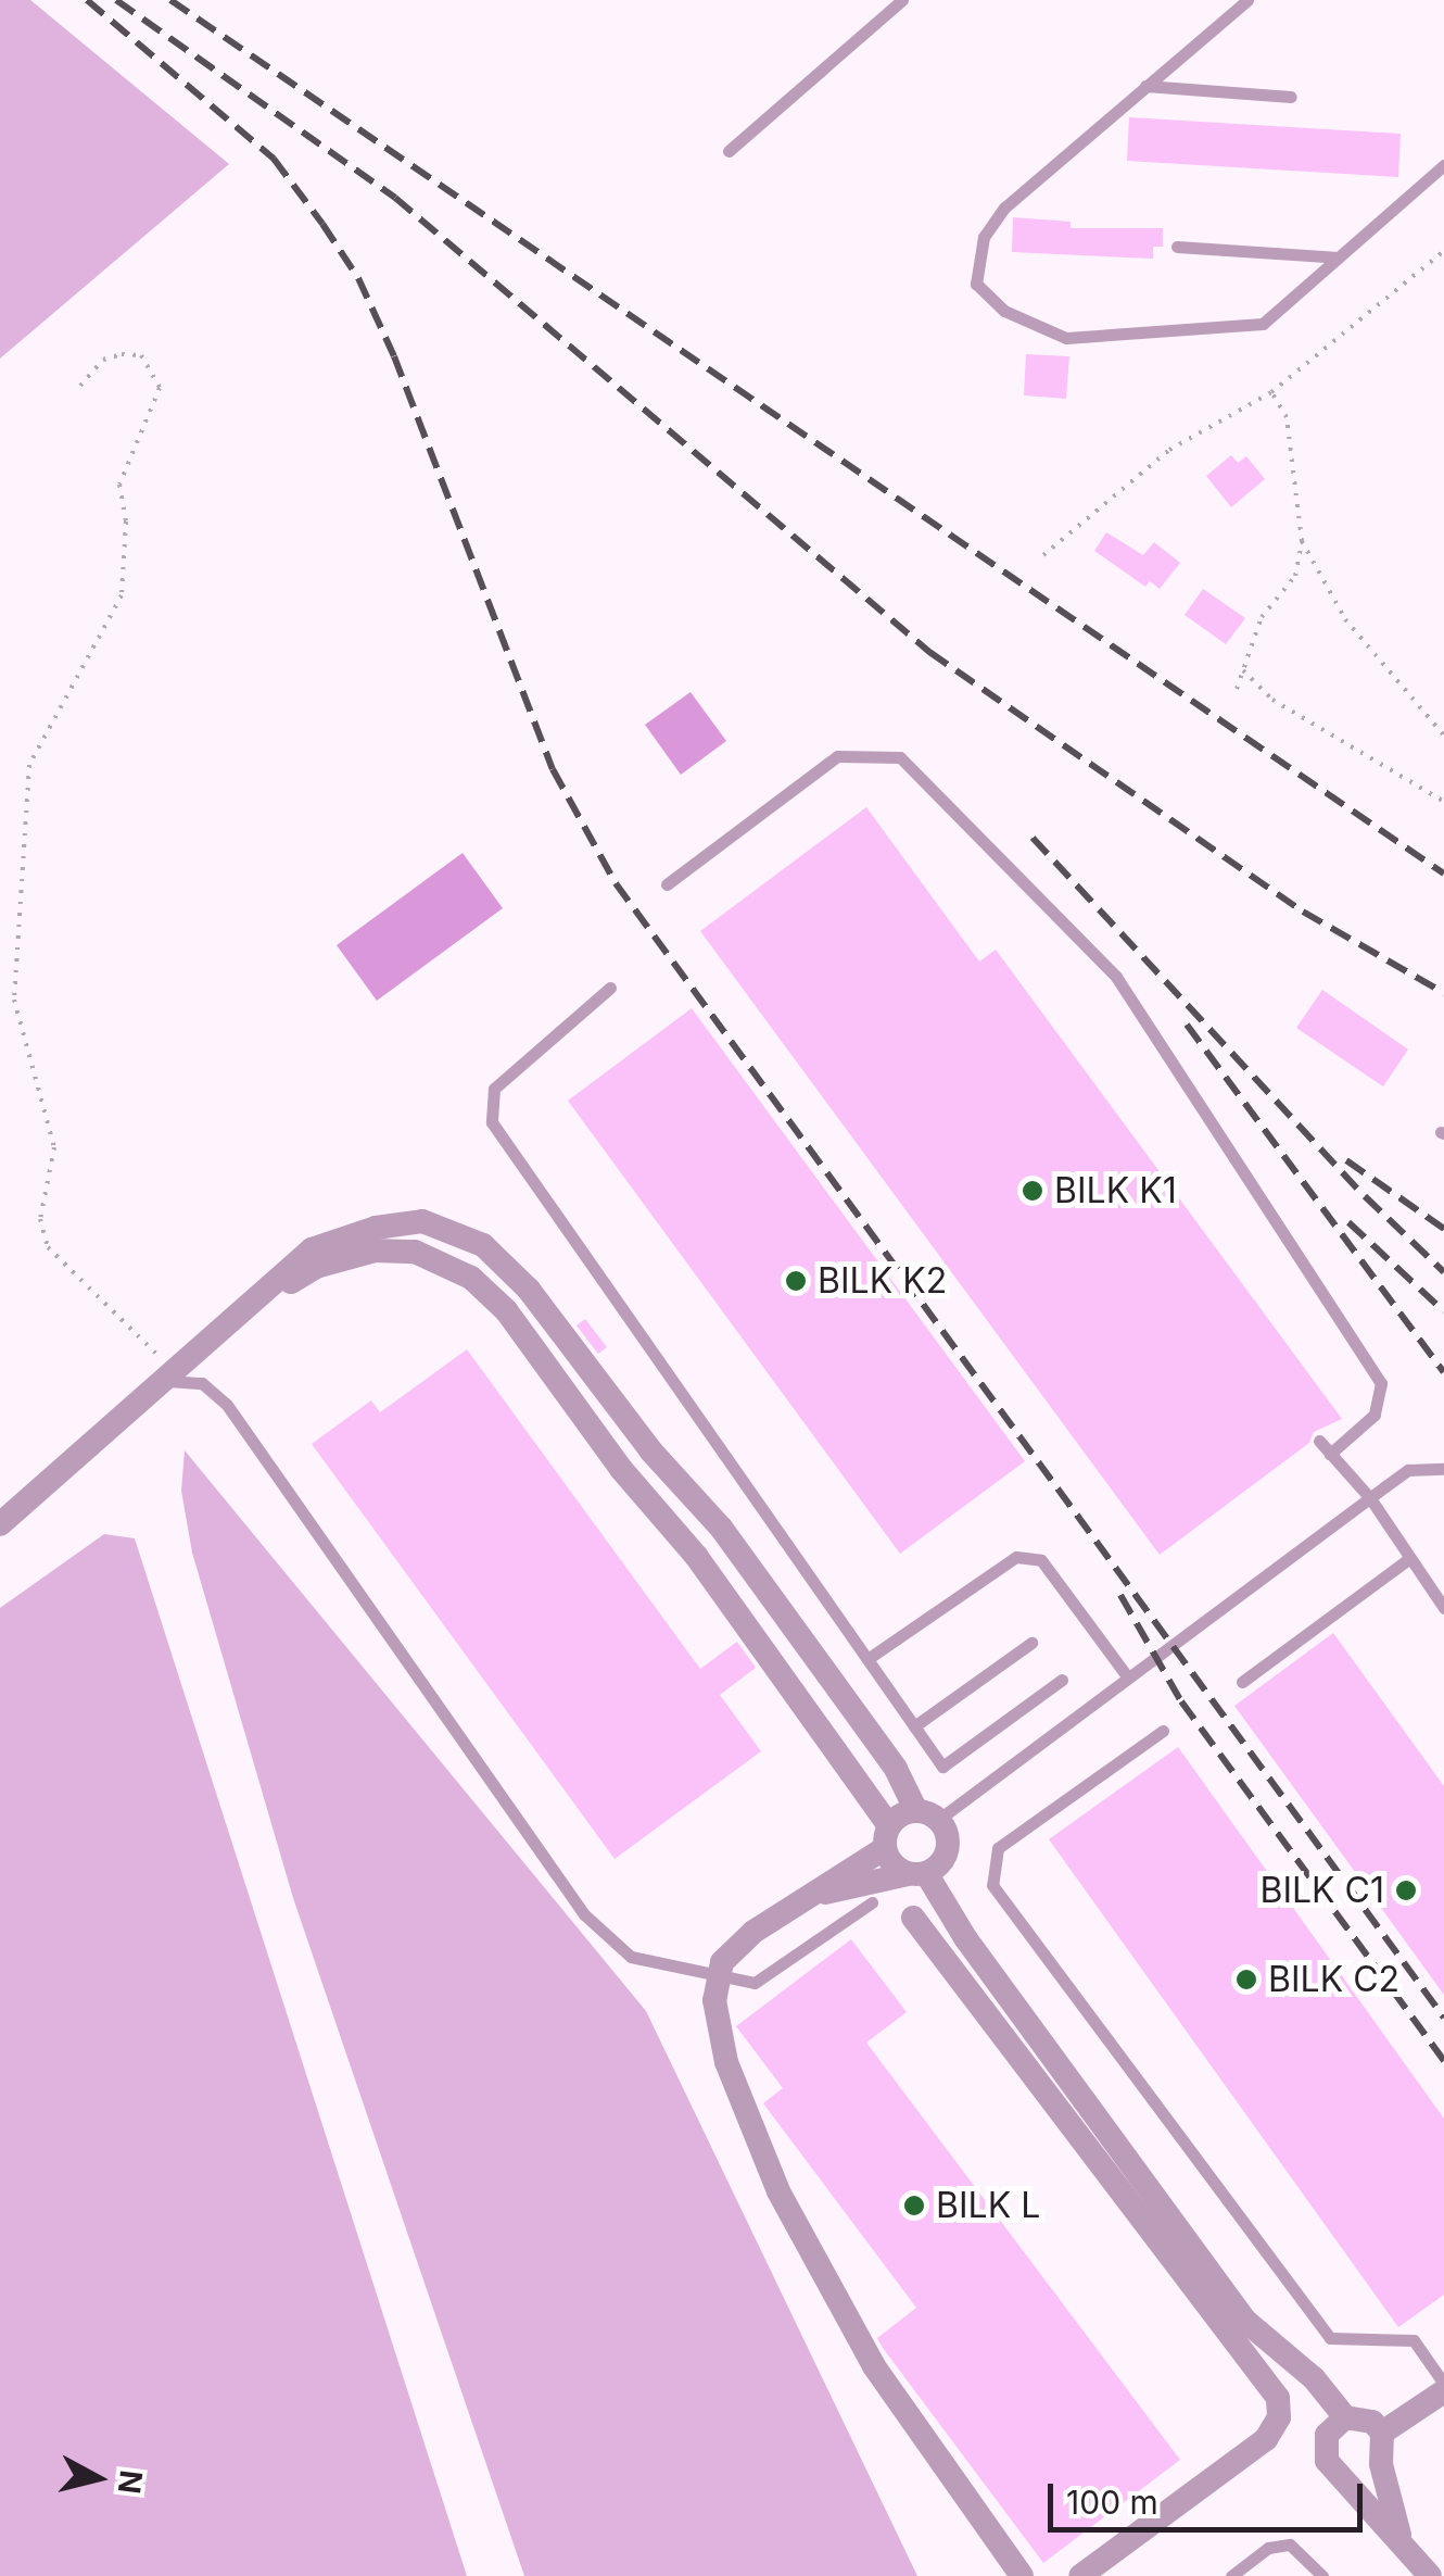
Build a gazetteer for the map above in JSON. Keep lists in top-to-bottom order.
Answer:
{
  "places": [
    "BILK K1",
    "BILK K2",
    "BILK C1",
    "BILK C2",
    "BILK L"
  ],
  "scale_bar": "100 m",
  "north": "right"
}
